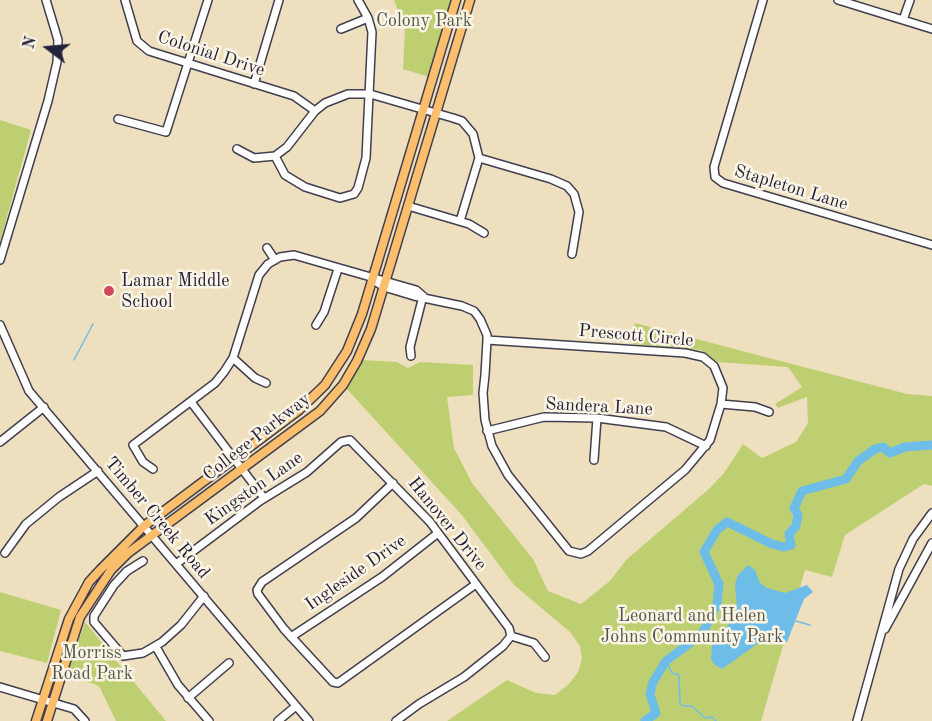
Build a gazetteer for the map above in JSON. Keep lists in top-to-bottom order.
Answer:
{
  "streets": {
    "main road": ["College Parkway"],
    "street": [
      "Colonial Drive",
      "Stapleton Lane",
      "Prescott Circle",
      "Sandera Lane",
      "Kingston Lane",
      "Timber Creek Road",
      "Hanover Drive",
      "Ingleside Drive"
    ]
  },
  "crossings": [
    ["Prescott Circle", "Sandera Lane"],
    ["College Parkway", "Timber Creek Road"],
    ["Kingston Lane", "Timber Creek Road"],
    ["Kingston Lane", "Hanover Drive"],
    ["Hanover Drive", "Ingleside Drive"]
  ],
  "parks": ["Colony Park", "Leonard and Helen Johns Community Park", "Morriss Road Park"],
  "places": ["Lamar Middle School"],
  "north": "left"
}
